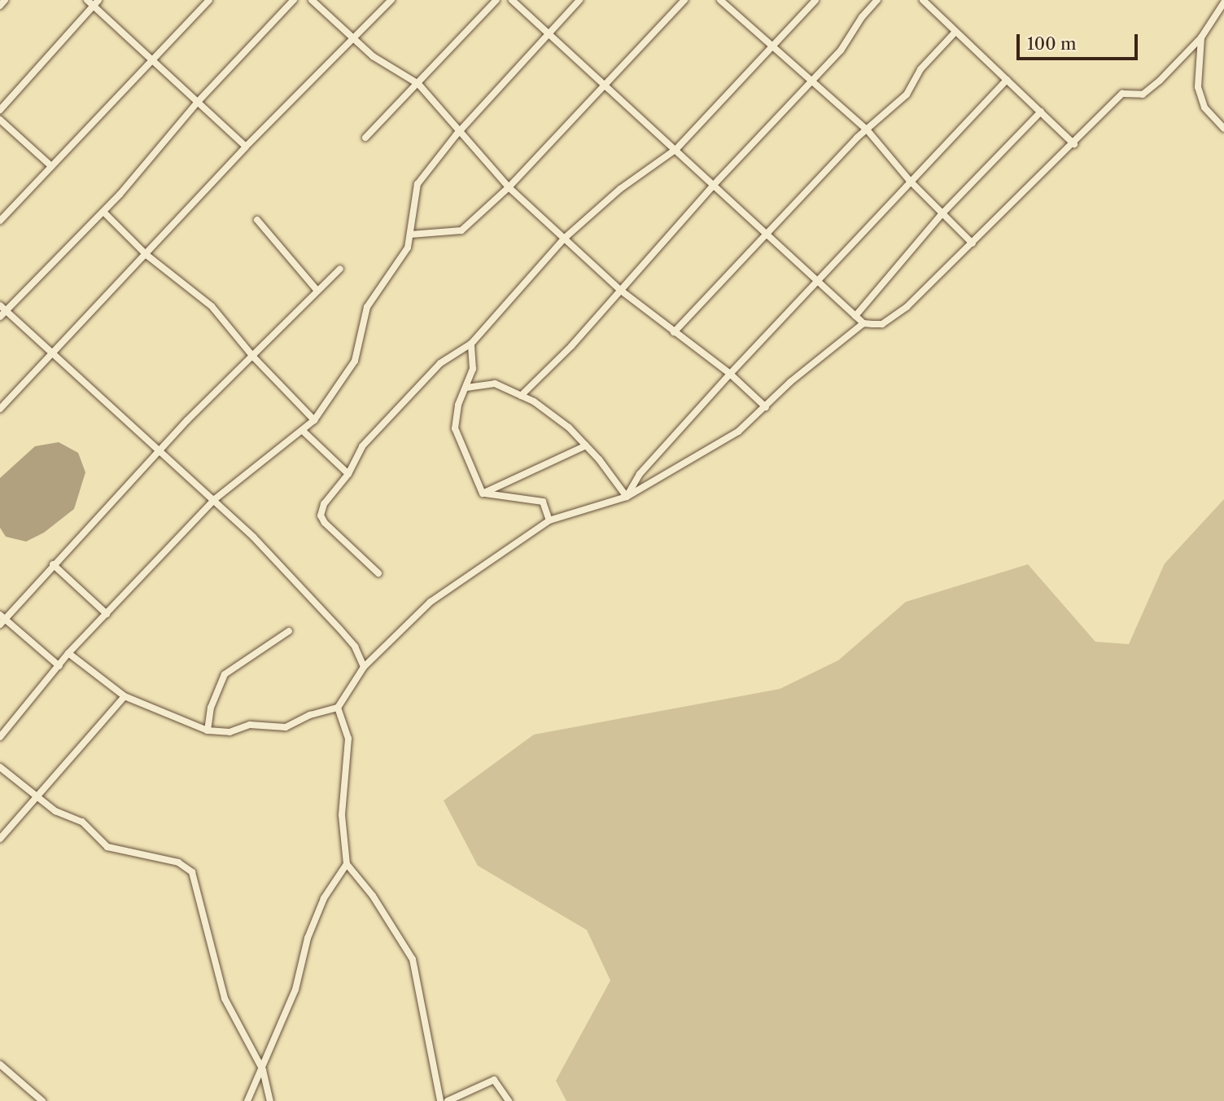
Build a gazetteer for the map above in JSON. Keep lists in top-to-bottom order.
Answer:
{
  "scale_bar": "100 m"
}
